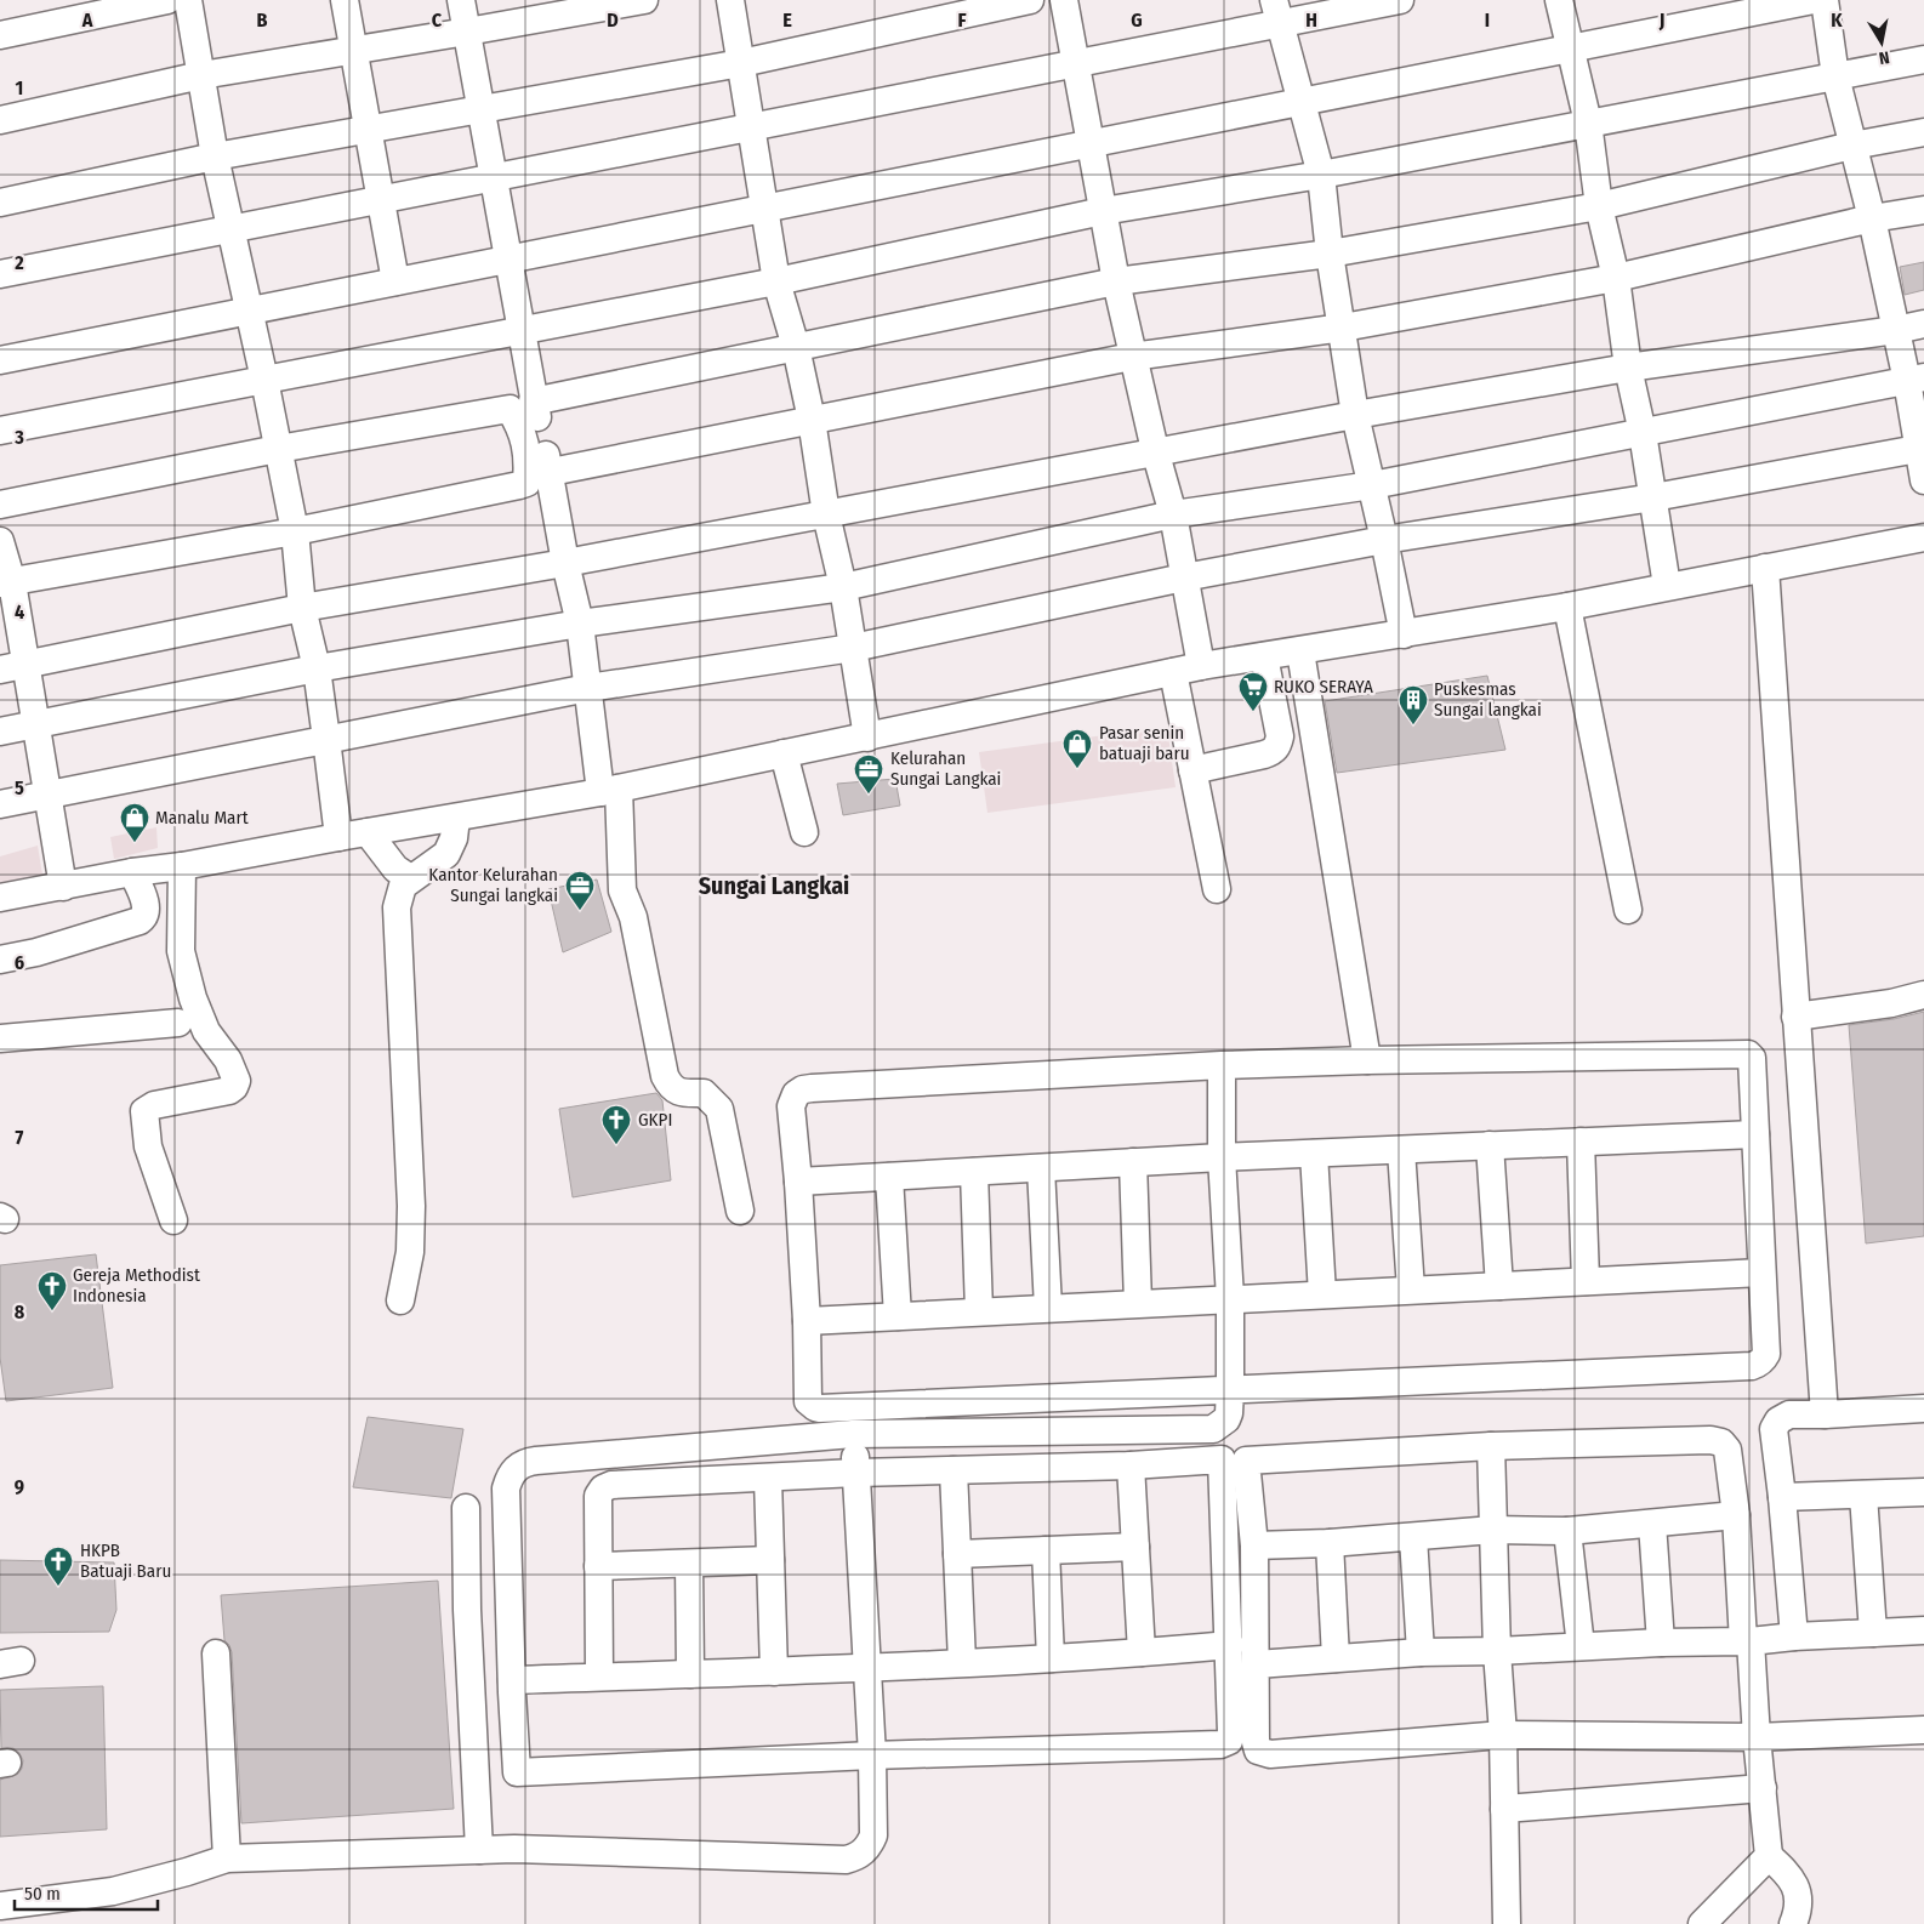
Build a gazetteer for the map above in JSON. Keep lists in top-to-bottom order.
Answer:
{
  "districts": ["Sungai Langkai"],
  "places": {
    "supermarket": ["RUKO SERAYA"],
    "building": ["Puskesmas Sungai langkai"],
    "shop": ["Pasar senin batuaji baru", "Manalu Mart"],
    "office": ["Kelurahan Sungai Langkai", "Kantor Kelurahan Sungai langkai"],
    "church": ["GKPI", "Gereja Methodist Indonesia", "HKPB Batuaji Baru"]
  },
  "scale_bar": "50 m",
  "north": "bottom",
  "grid": {
    "columns": [
      "A",
      "B",
      "C",
      "D",
      "E",
      "F",
      "G",
      "H",
      "I",
      "J",
      "K"
    ],
    "rows": [
      "1",
      "2",
      "3",
      "4",
      "5",
      "6",
      "7",
      "8",
      "9"
    ]
  }
}
